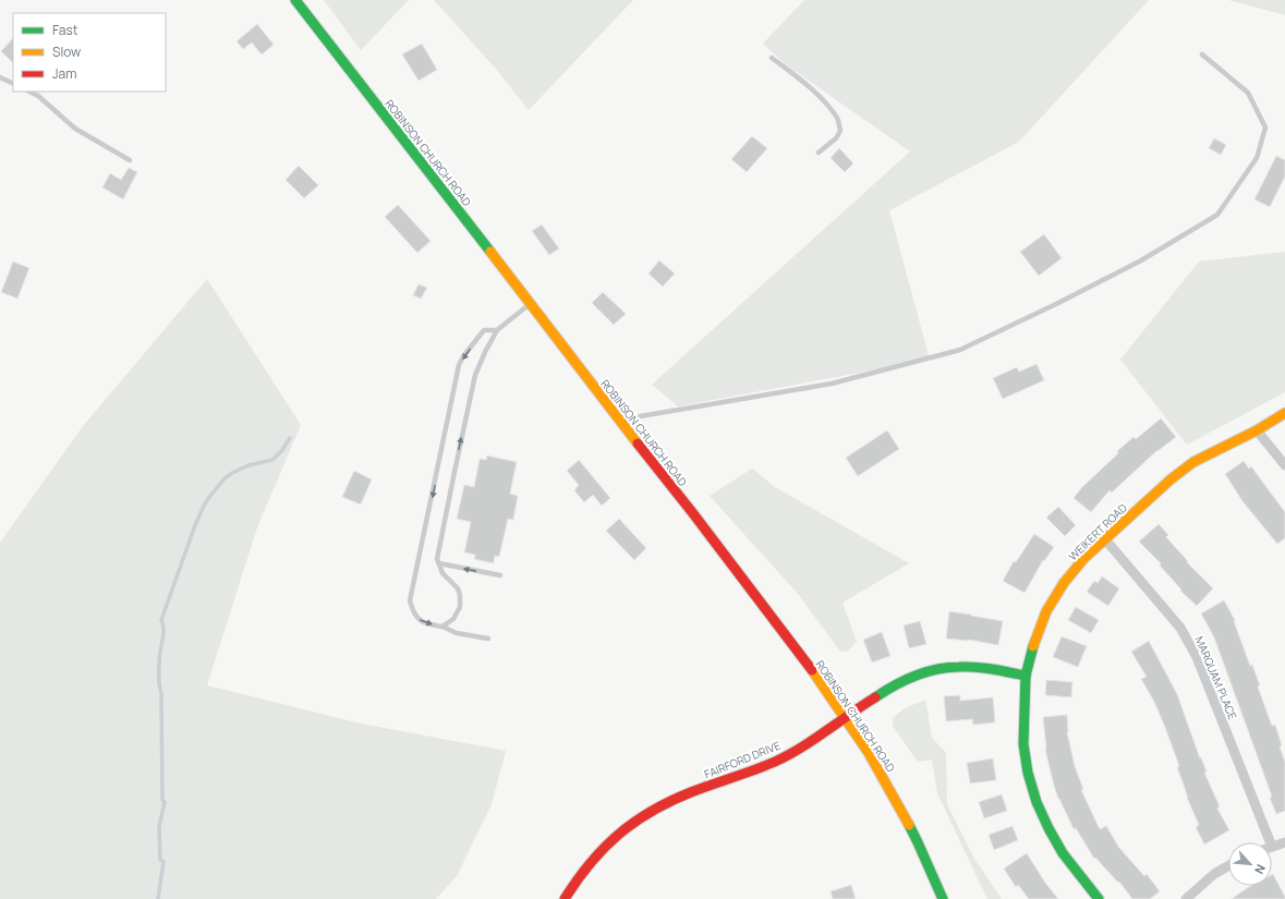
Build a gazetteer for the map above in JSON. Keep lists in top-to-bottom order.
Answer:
{
  "streets": {
    "street": [
      "ROBINSON CHURCH ROAD",
      "WEIKERT ROAD",
      "MARQUAM PLACE",
      "FAIRFORD DRIVE"
    ]
  },
  "crossings": [
    ["ROBINSON CHURCH ROAD", "FAIRFORD DRIVE"],
    ["WEIKERT ROAD", "MARQUAM PLACE"],
    ["WEIKERT ROAD", "FAIRFORD DRIVE"]
  ],
  "legend": ["Fast", "Slow", "Jam"],
  "north": "bottom right"
}
